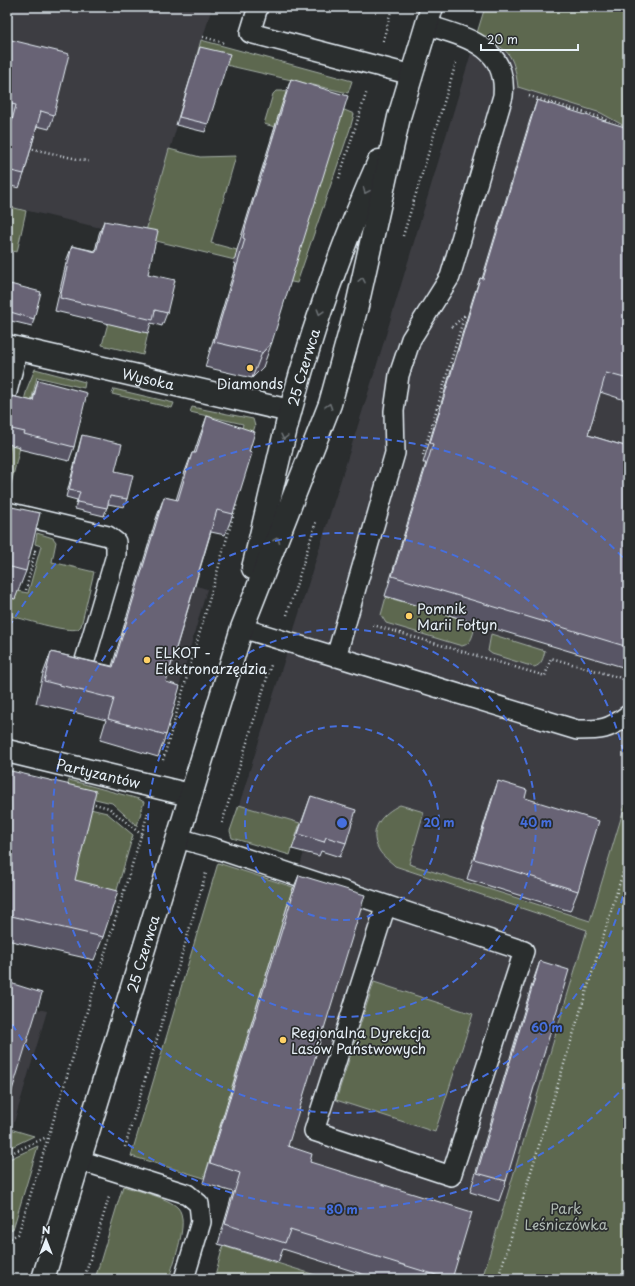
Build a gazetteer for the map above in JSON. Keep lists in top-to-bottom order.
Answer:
{
  "streets": {
    "street": ["25 Czerwca", "Wysoka", "Partyzantów"]
  },
  "crossings": [
    ["25 Czerwca", "Wysoka"],
    ["25 Czerwca", "Partyzantów"]
  ],
  "parks": ["Park Leśniczówka"],
  "places": [
    "Diamonds",
    "Pomnik Marii Fołtyn",
    "ELKOT - Elektronarzędzia",
    "Regionalna Dyrekcja Lasów Państwowych"
  ],
  "scale_bar": "20 m",
  "north": "top",
  "rings": [
    "20 m",
    "40 m",
    "60 m",
    "80 m"
  ]
}
